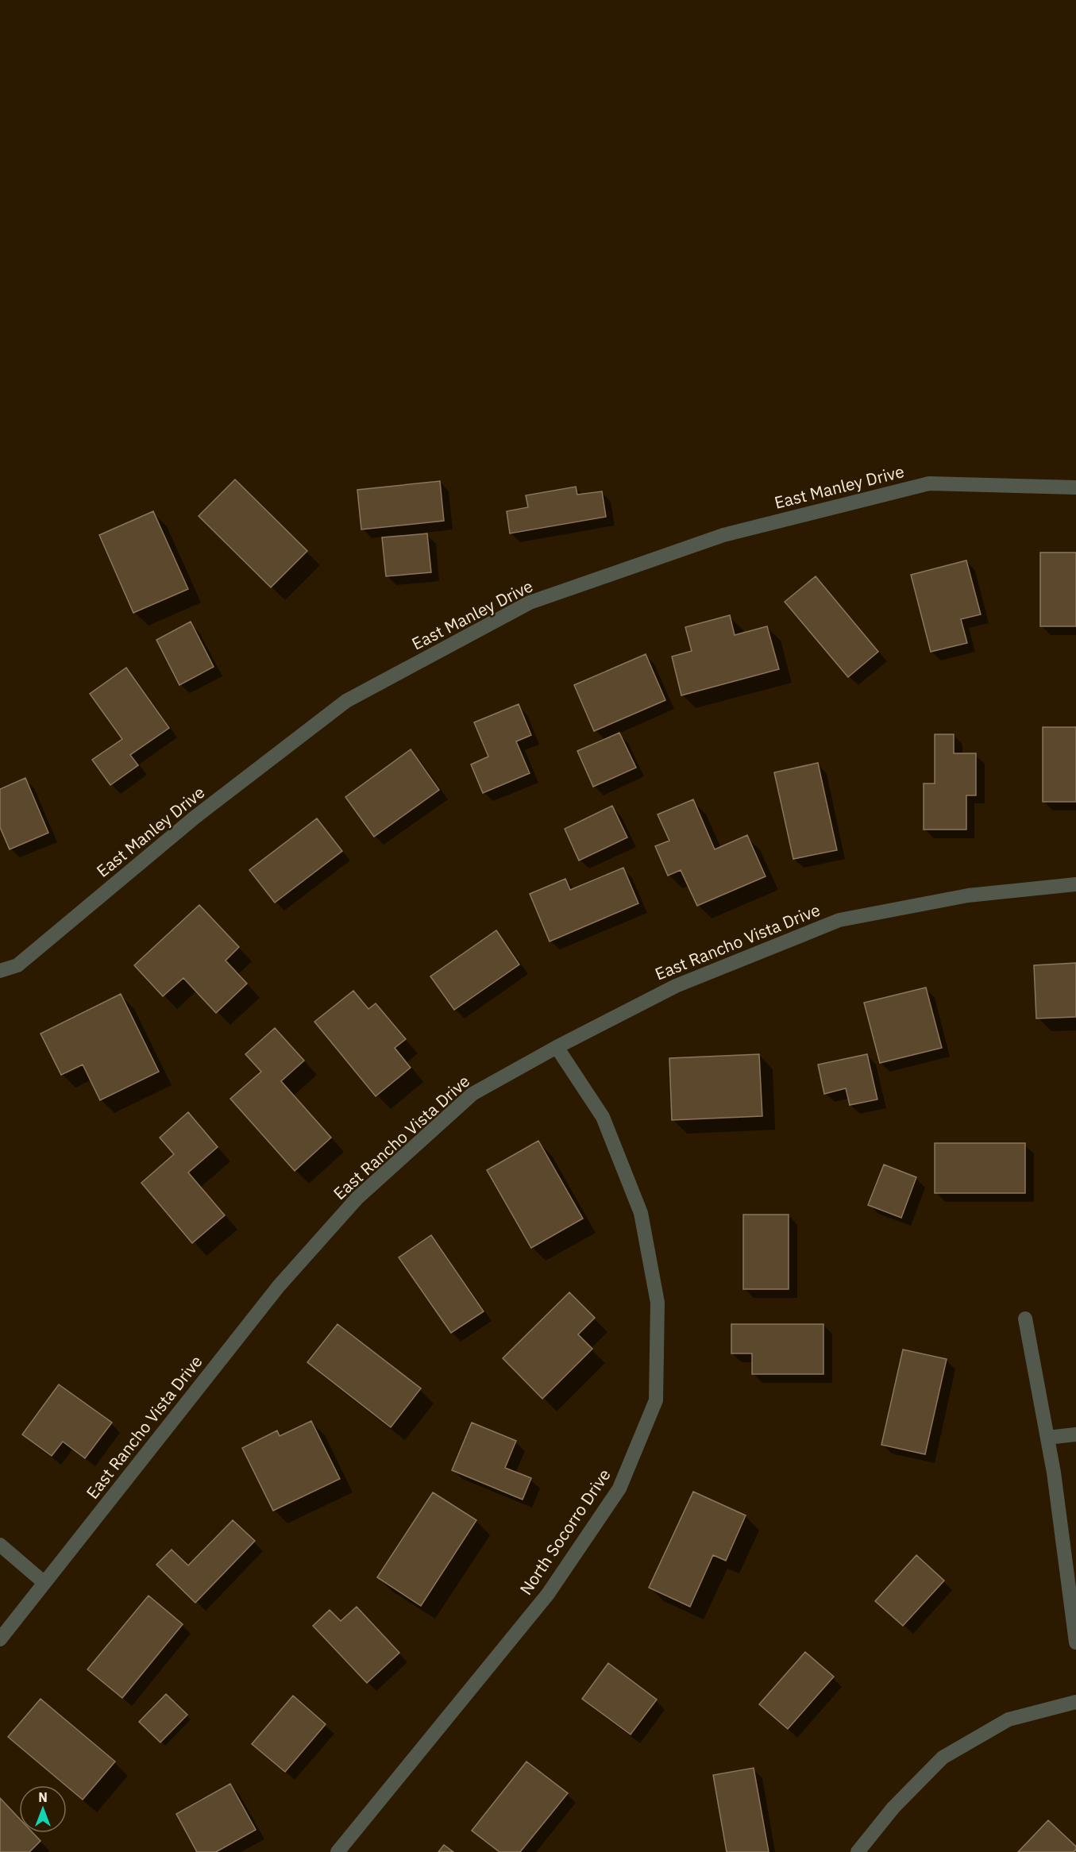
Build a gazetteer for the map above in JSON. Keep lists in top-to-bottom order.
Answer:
{
  "streets": {
    "street": ["East Manley Drive", "East Rancho Vista Drive", "North Socorro Drive"]
  },
  "crossings": [
    ["East Rancho Vista Drive", "North Socorro Drive"]
  ],
  "north": "top"
}
